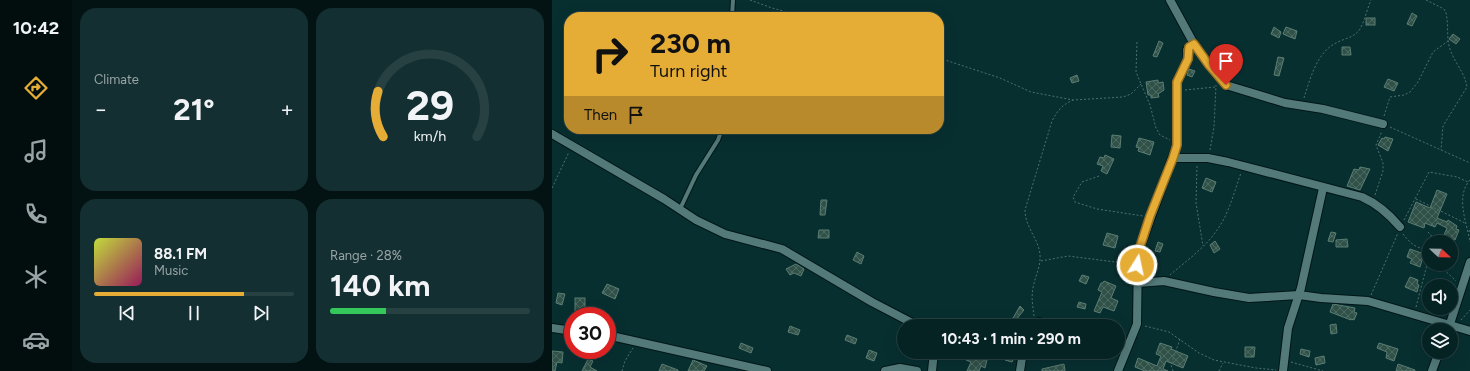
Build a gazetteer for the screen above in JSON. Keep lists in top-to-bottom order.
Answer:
{
  "north": "right",
  "page": {
    "tabs": "10:42",
    "tile": [
      "Climate",
      ["Range · 28%", "140 km"]
    ],
    "turn": ["230 m", "Turn right"],
    "heat": ["−", "21°", "+"],
    "then": "Then",
    "song": ["88.1 FM", "Music"],
    "limit": "30",
    "trip": "10:43 · 1 min · 290 m",
    "gauge": ["29", "km/h"]
  }
}
